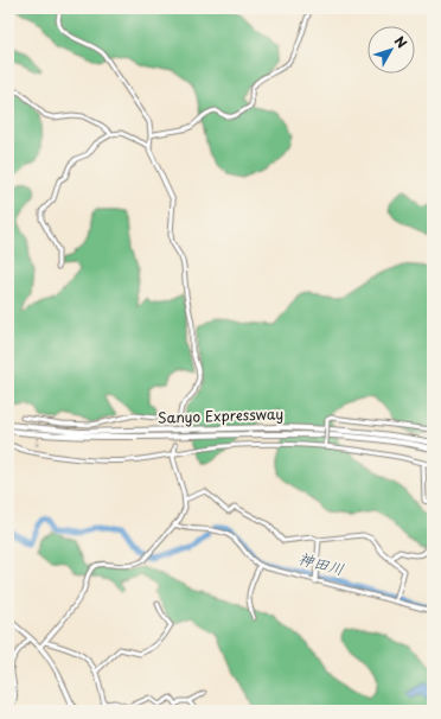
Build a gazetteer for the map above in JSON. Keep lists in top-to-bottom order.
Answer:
{
  "streets": {
    "highway": ["Sanyo Expressway"]
  },
  "water": ["神田川"],
  "north": "top right"
}
